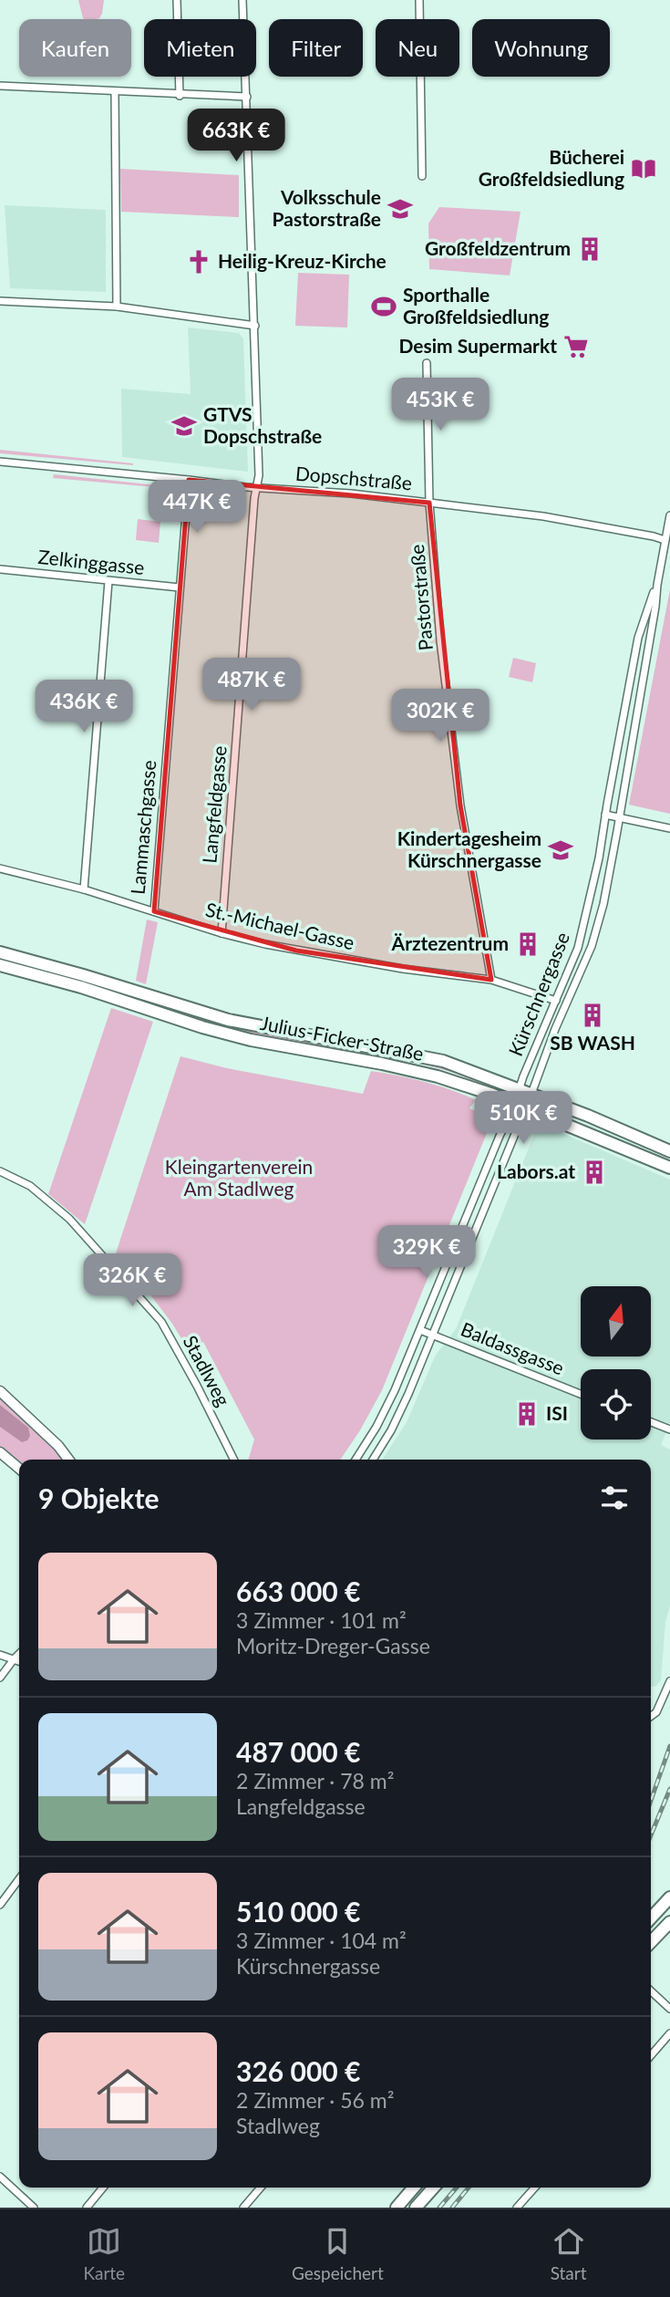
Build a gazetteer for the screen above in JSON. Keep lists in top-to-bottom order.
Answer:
{
  "streets": {
    "main road": ["Julius-Ficker-Straße"],
    "street": [
      "Dopschstraße",
      "Zelkinggasse",
      "Pastorstraße",
      "Langfeldgasse",
      "Lammaschgasse",
      "St.-Michael-Gasse",
      "Kürschnergasse",
      "Baldassgasse",
      "Stadlweg"
    ]
  },
  "crossings": [
    ["Dopschstraße", "Pastorstraße"],
    ["Dopschstraße", "Langfeldgasse"],
    ["Dopschstraße", "Lammaschgasse"],
    ["Dopschstraße", "Kürschnergasse"],
    ["Zelkinggasse", "Lammaschgasse"],
    ["Pastorstraße", "St.-Michael-Gasse"],
    ["Langfeldgasse", "St.-Michael-Gasse"],
    ["Lammaschgasse", "St.-Michael-Gasse"],
    ["St.-Michael-Gasse", "Kürschnergasse"],
    ["Kürschnergasse", "Julius-Ficker-Straße"],
    ["Kürschnergasse", "Baldassgasse"]
  ],
  "parks": ["Kleingartenverein Am Stadlweg"],
  "places": {
    "library": ["Bücherei Großfeldsiedlung"],
    "school or university": ["Volksschule Pastorstraße", "GTVS Dopschstraße", "Kindertagesheim Kürschnergasse"],
    "building": [
      "Großfeldzentrum",
      "Ärztezentrum",
      "SB WASH",
      "Labors.at",
      "ISI"
    ],
    "church": ["Heilig-Kreuz-Kirche"],
    "sports": ["Sporthalle Großfeldsiedlung"],
    "supermarket": ["Desim Supermarkt"]
  },
  "north": "top",
  "page": {
    "chip": [
      "Kaufen",
      "Mieten",
      "Filter",
      "Neu",
      "Wohnung"
    ],
    "price": [
      "663K €",
      "453K €",
      "447K €",
      "487K €",
      "436K €",
      "302K €",
      "510K €",
      "329K €",
      "326K €"
    ],
    "heading": "9 Objekte",
    "list": [
      {
        "name": "663 000 €",
        "note": "3 Zimmer · 101 m² · Moritz-Dreger-Gasse"
      },
      {
        "name": "487 000 €",
        "note": "2 Zimmer · 78 m² · Langfeldgasse"
      },
      {
        "name": "510 000 €",
        "note": "3 Zimmer · 104 m² · Kürschnergasse"
      },
      {
        "name": "326 000 €",
        "note": "2 Zimmer · 56 m² · Stadlweg"
      }
    ],
    "tabs": ["Karte", "Gespeichert", "Start"]
  }
}
